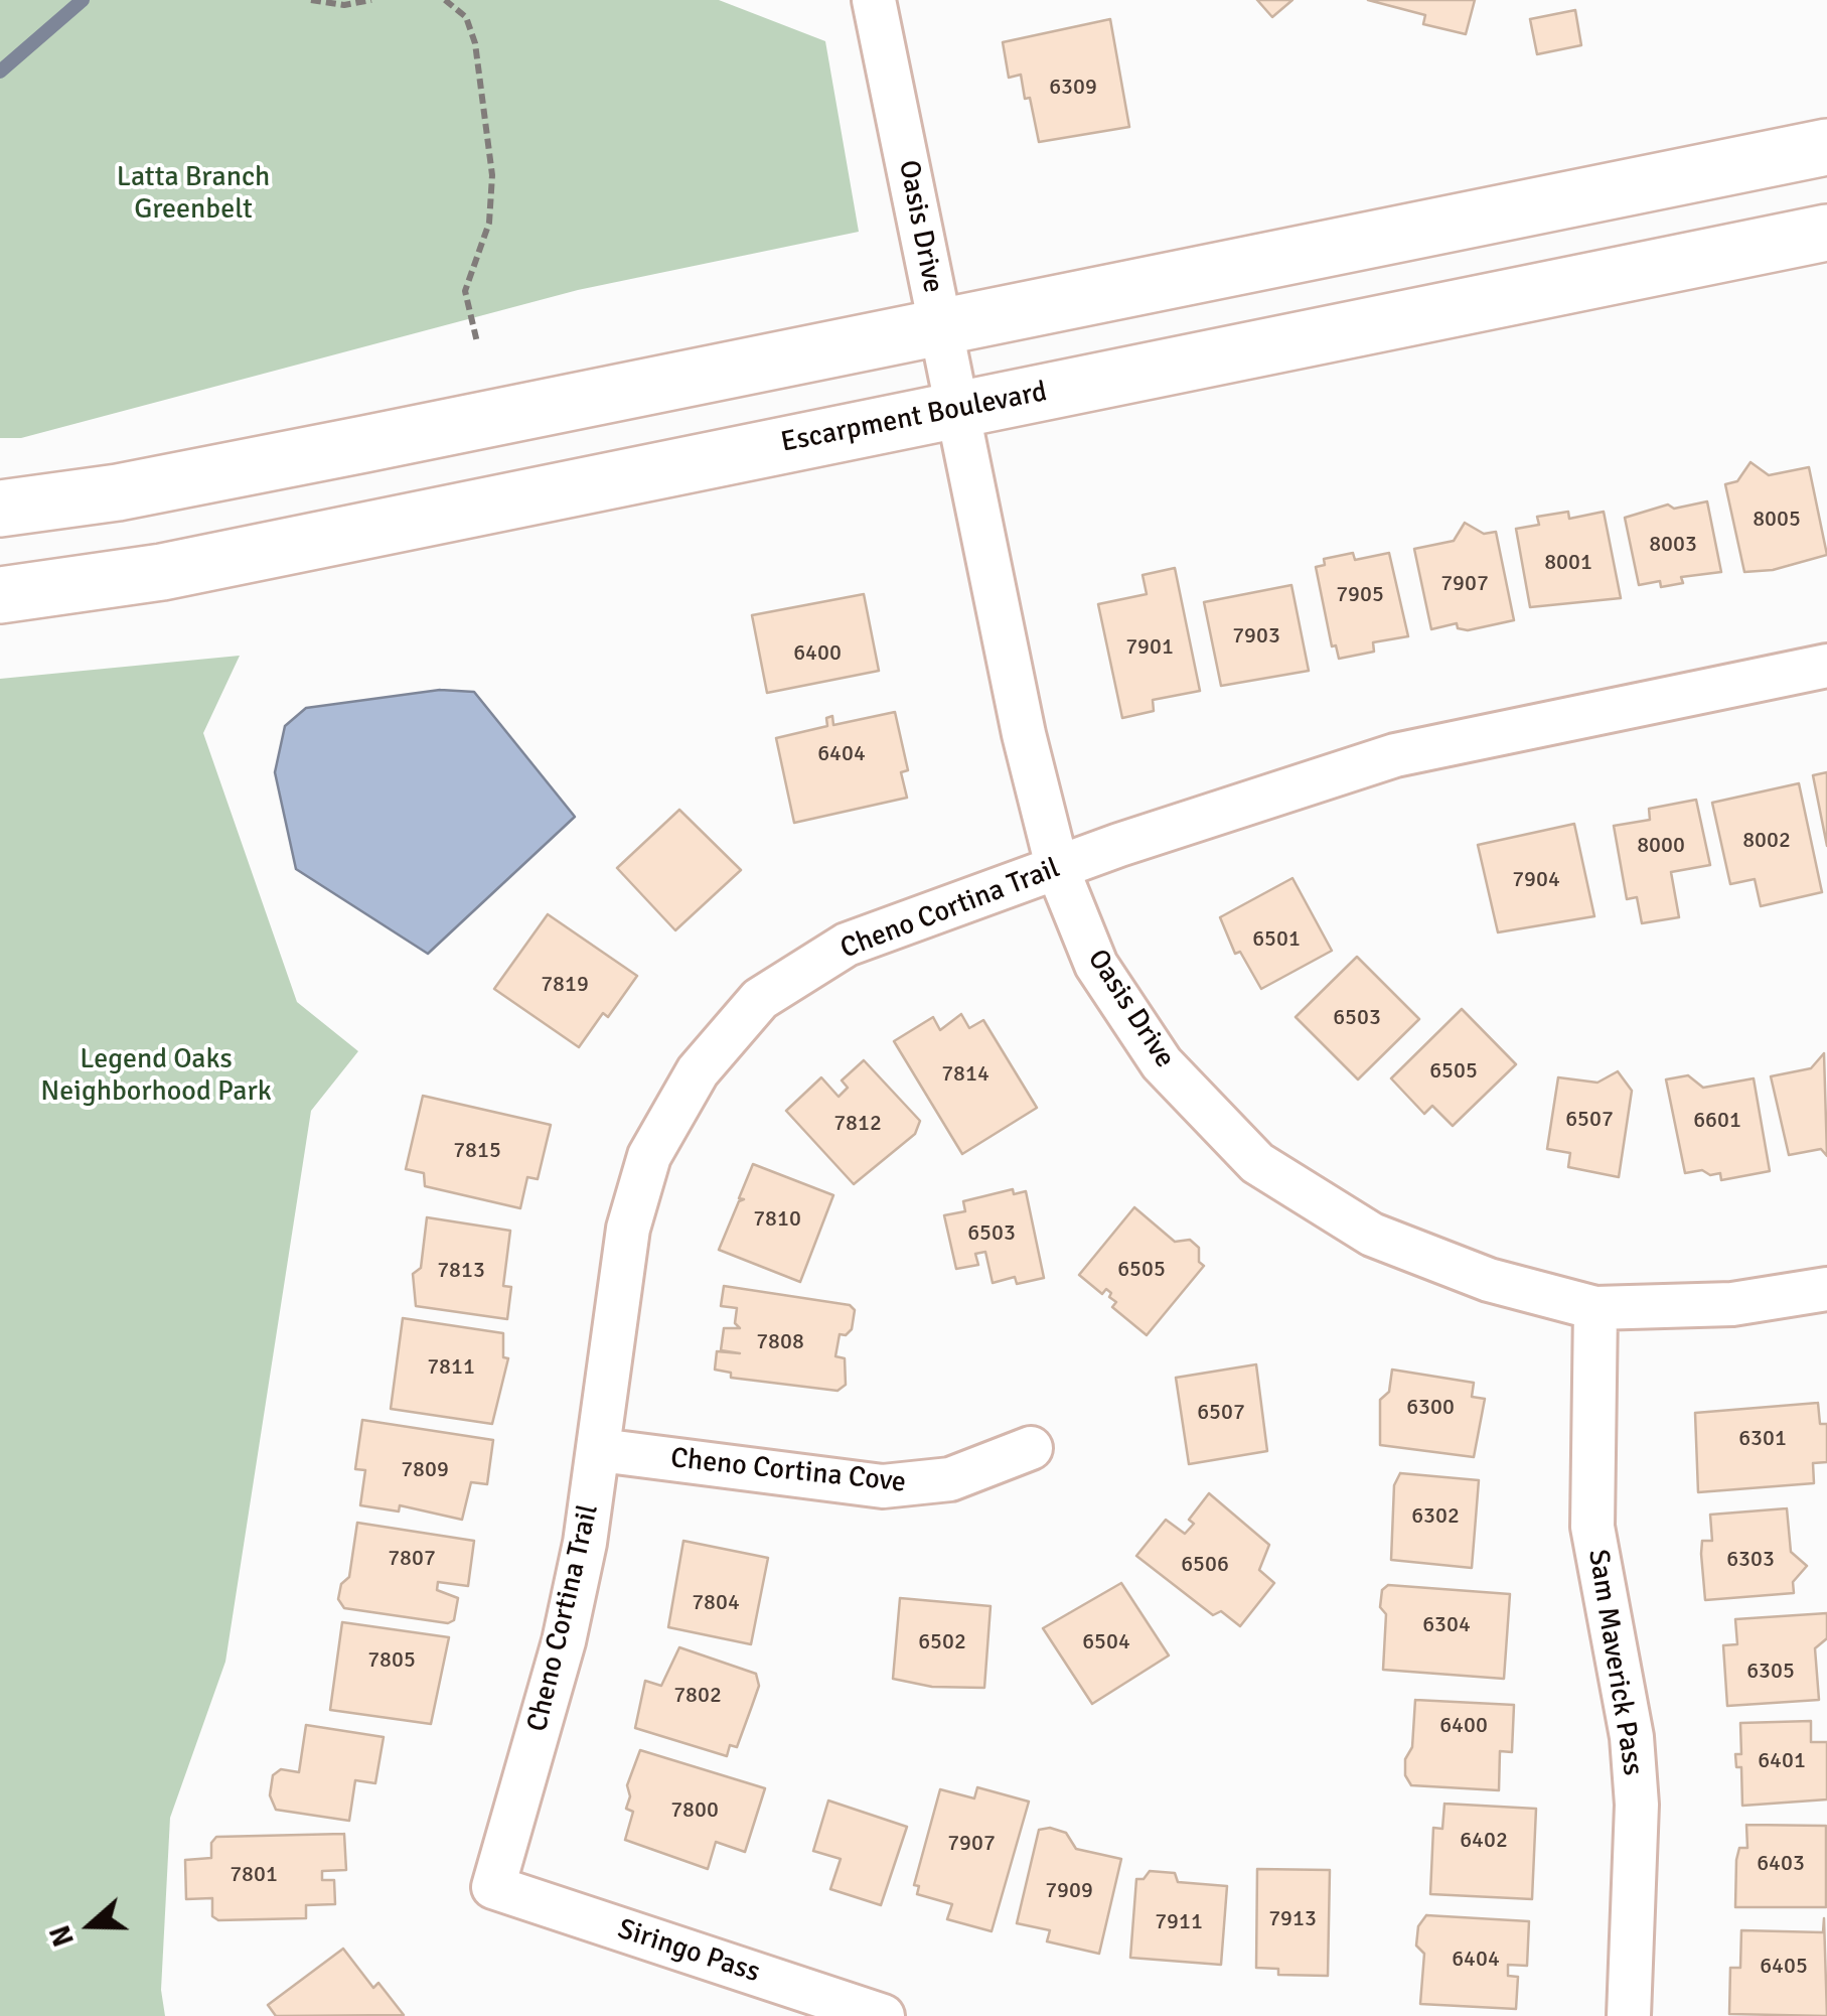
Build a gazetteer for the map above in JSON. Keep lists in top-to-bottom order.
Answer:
{
  "streets": {
    "main road": ["Escarpment Boulevard"],
    "street": [
      "Oasis Drive",
      "Cheno Cortina Trail",
      "Cheno Cortina Cove",
      "Sam Maverick Pass",
      "Siringo Pass"
    ]
  },
  "crossings": [
    ["Oasis Drive", "Escarpment Boulevard"],
    ["Oasis Drive", "Cheno Cortina Trail"],
    ["Oasis Drive", "Sam Maverick Pass"],
    ["Cheno Cortina Trail", "Cheno Cortina Cove"],
    ["Cheno Cortina Trail", "Siringo Pass"]
  ],
  "parks": ["Latta Branch Greenbelt", "Legend Oaks Neighborhood Park"],
  "house_numbers": [
    "6309",
    "8005",
    "8003",
    "8001",
    "7907",
    "7905",
    "7903",
    "7901",
    "6400",
    "6404",
    "8002",
    "8000",
    "7904",
    "6501",
    "7819",
    "6503",
    "6505",
    "7814",
    "6507",
    "6601",
    "7812",
    "7815",
    "7810",
    "6503",
    "6505",
    "7813",
    "7808",
    "7811",
    "6300",
    "6507",
    "6301",
    "7809",
    "6302",
    "7807",
    "6303",
    "6506",
    "7804",
    "6304",
    "6502",
    "6504",
    "7805",
    "6305",
    "7802",
    "6400",
    "6401",
    "7800",
    "6402",
    "7907",
    "6403",
    "7801",
    "7909",
    "7913",
    "7911",
    "6404",
    "6405"
  ],
  "north": "left"
}
